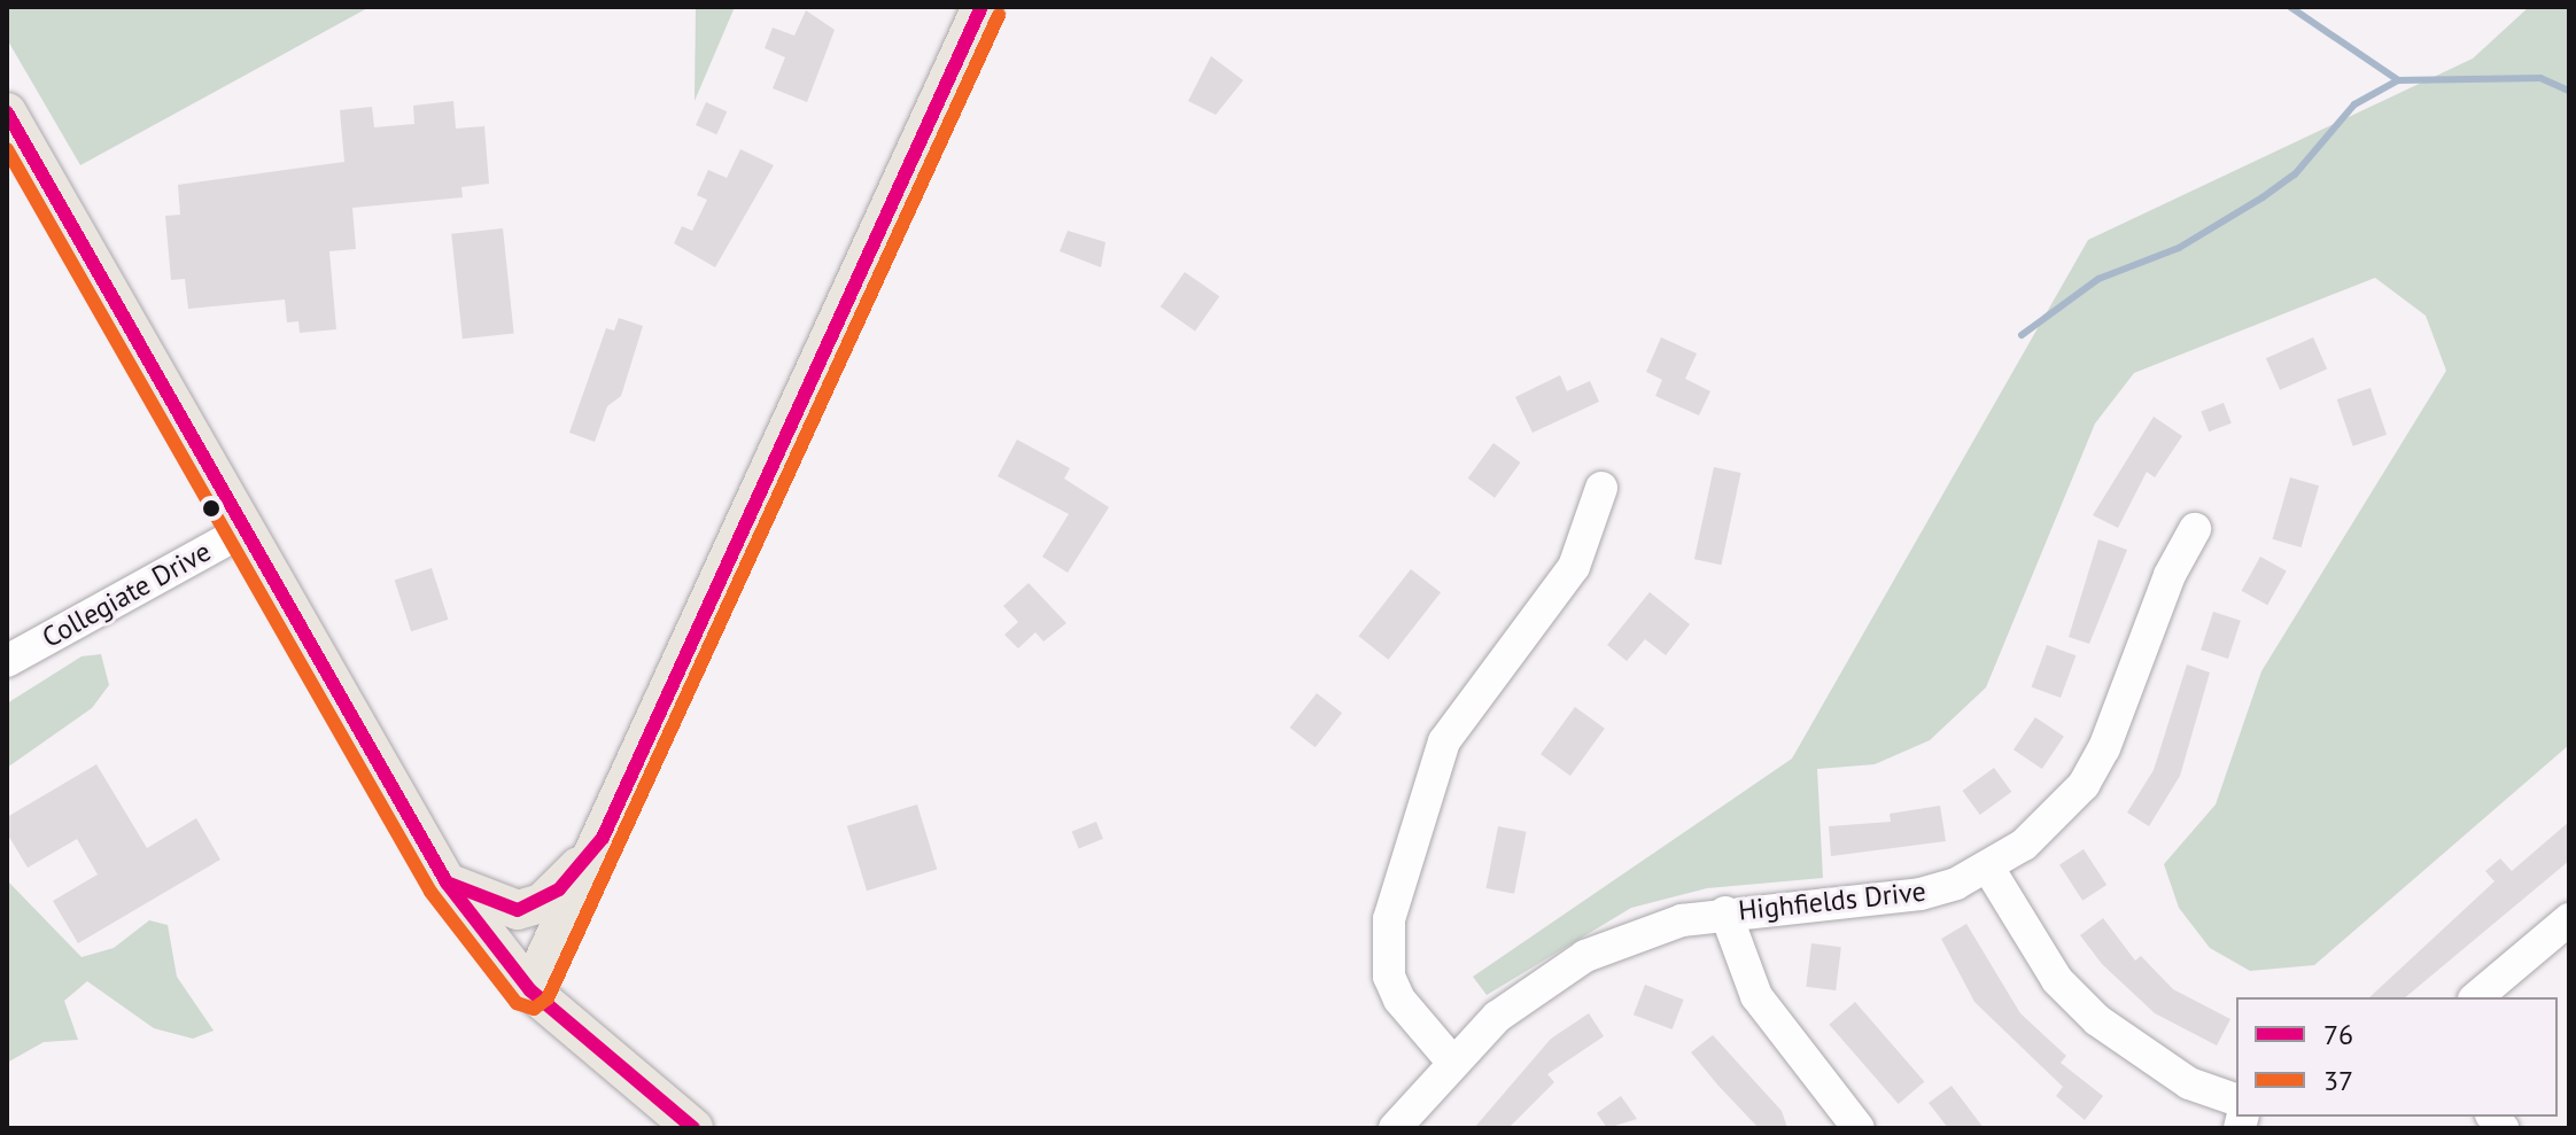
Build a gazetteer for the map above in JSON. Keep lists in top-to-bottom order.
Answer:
{
  "streets": {
    "street": ["Collegiate Drive", "Highfields Drive"]
  },
  "lines": ["transit line 76", "transit line 37"],
  "legend": ["76", "37"]
}
